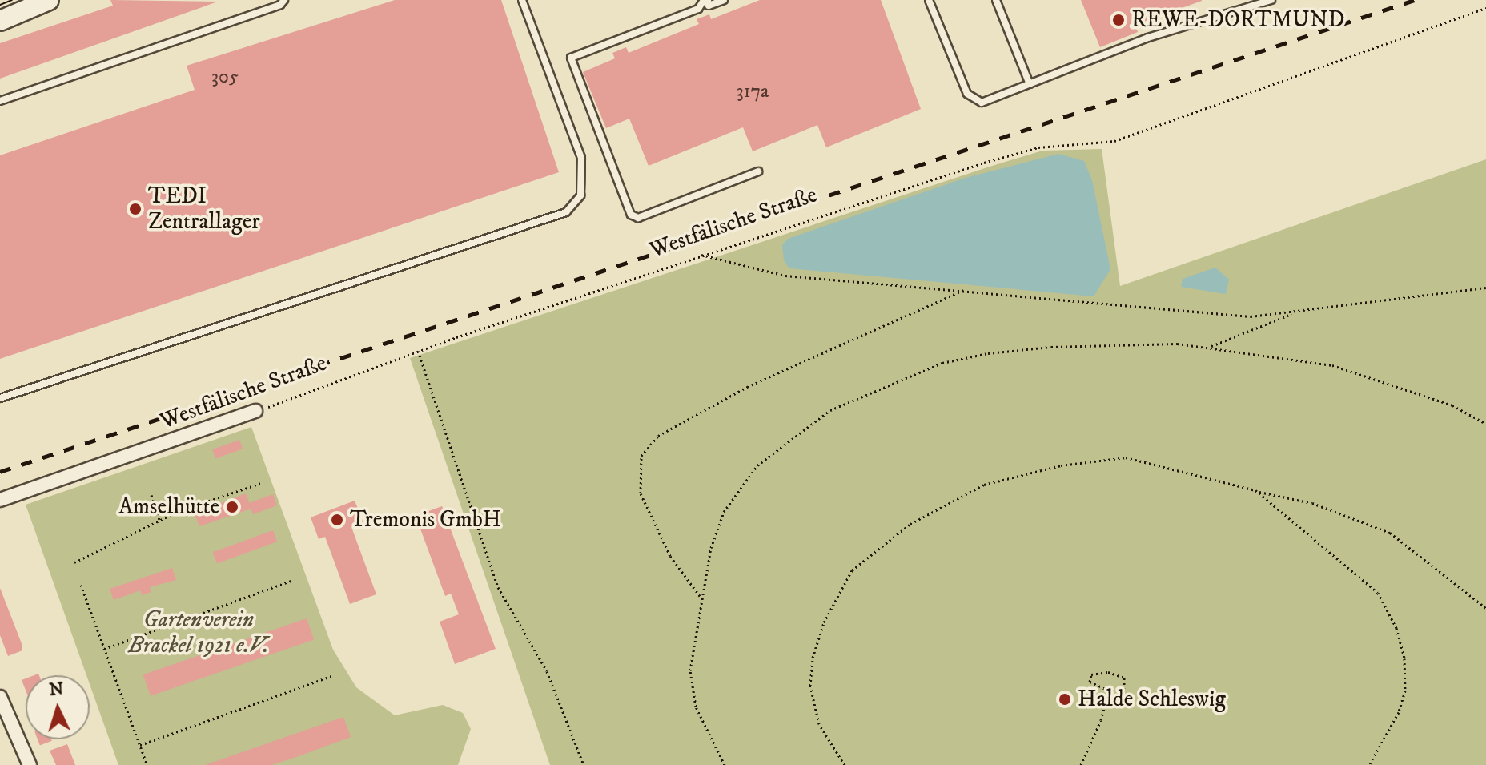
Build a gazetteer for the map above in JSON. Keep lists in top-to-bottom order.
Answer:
{
  "streets": {
    "street": ["Westfälische Straße"]
  },
  "parks": ["Gartenverein Brackel 1921 e.V."],
  "places": [
    "REWE-DORTMUND",
    "TEDI Zentrallager",
    "Amselhütte",
    "Tremonis GmbH",
    "Halde Schleswig"
  ],
  "house_numbers": ["305", "317a"],
  "north": "top"
}
